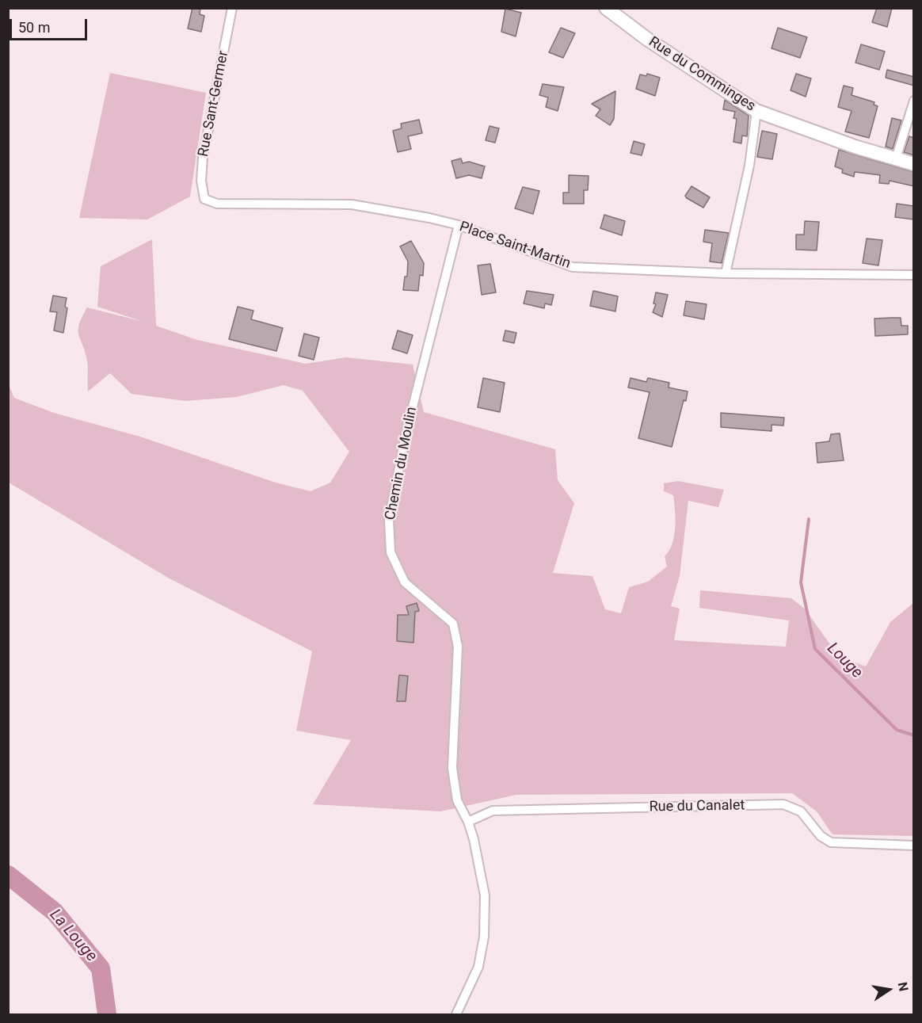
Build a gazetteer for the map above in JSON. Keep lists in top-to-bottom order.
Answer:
{
  "streets": {
    "street": [
      "Rue du Comminges",
      "Rue Sant-Germer",
      "Place Saint-Martin",
      "Chemin du Moulin",
      "Rue du Canalet"
    ]
  },
  "crossings": [
    ["Rue Sant-Germer", "Place Saint-Martin"],
    ["Place Saint-Martin", "Chemin du Moulin"],
    ["Chemin du Moulin", "Rue du Canalet"]
  ],
  "water": ["Louge", "La Louge"],
  "scale_bar": "50 m",
  "north": "right"
}
